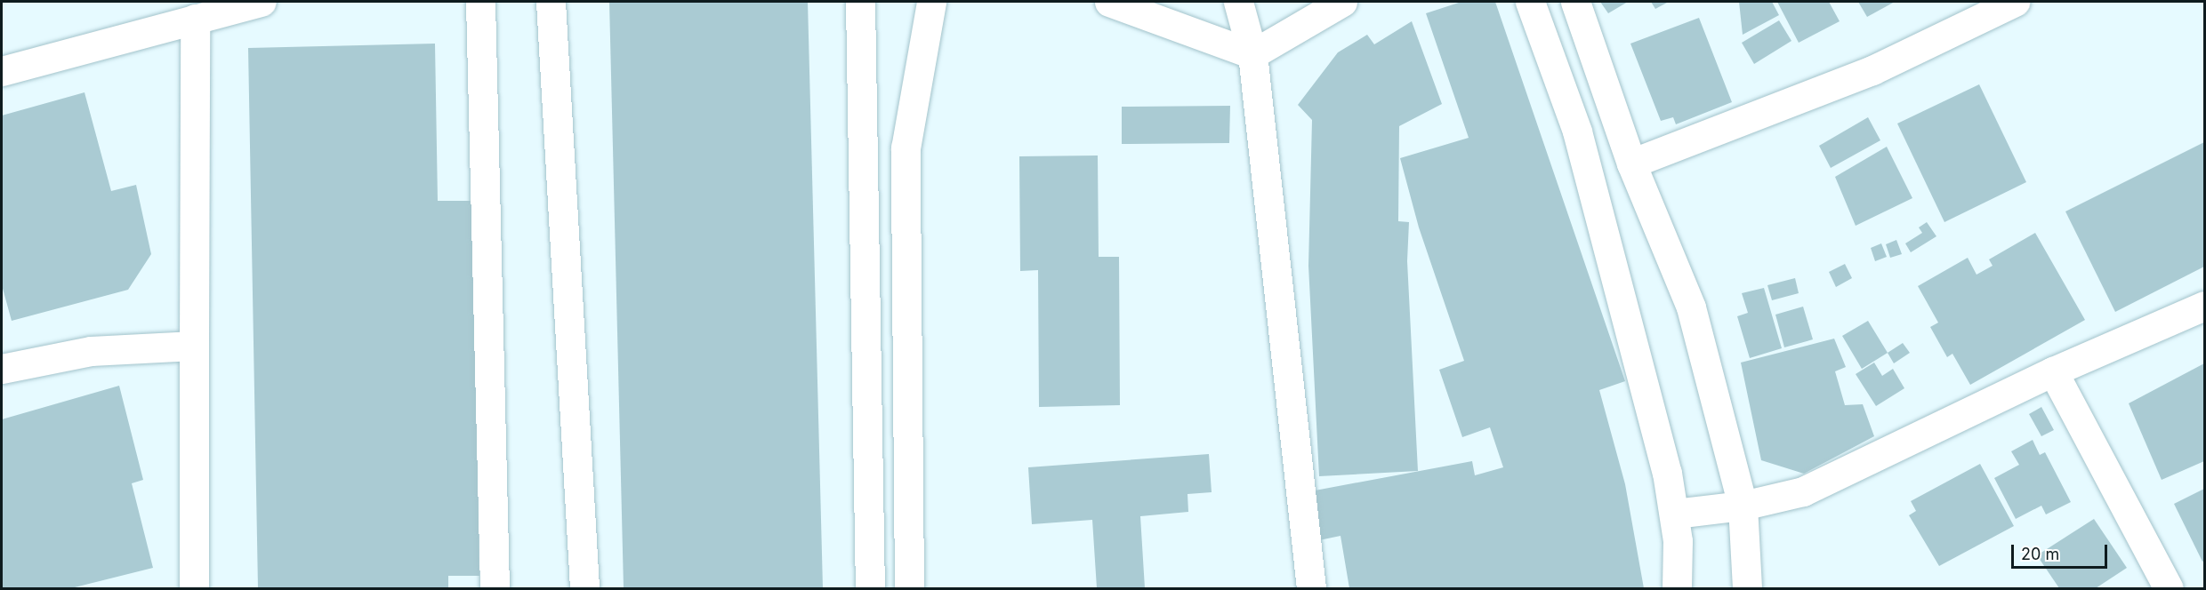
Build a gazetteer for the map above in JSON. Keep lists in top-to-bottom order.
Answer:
{
  "scale_bar": "20 m"
}
